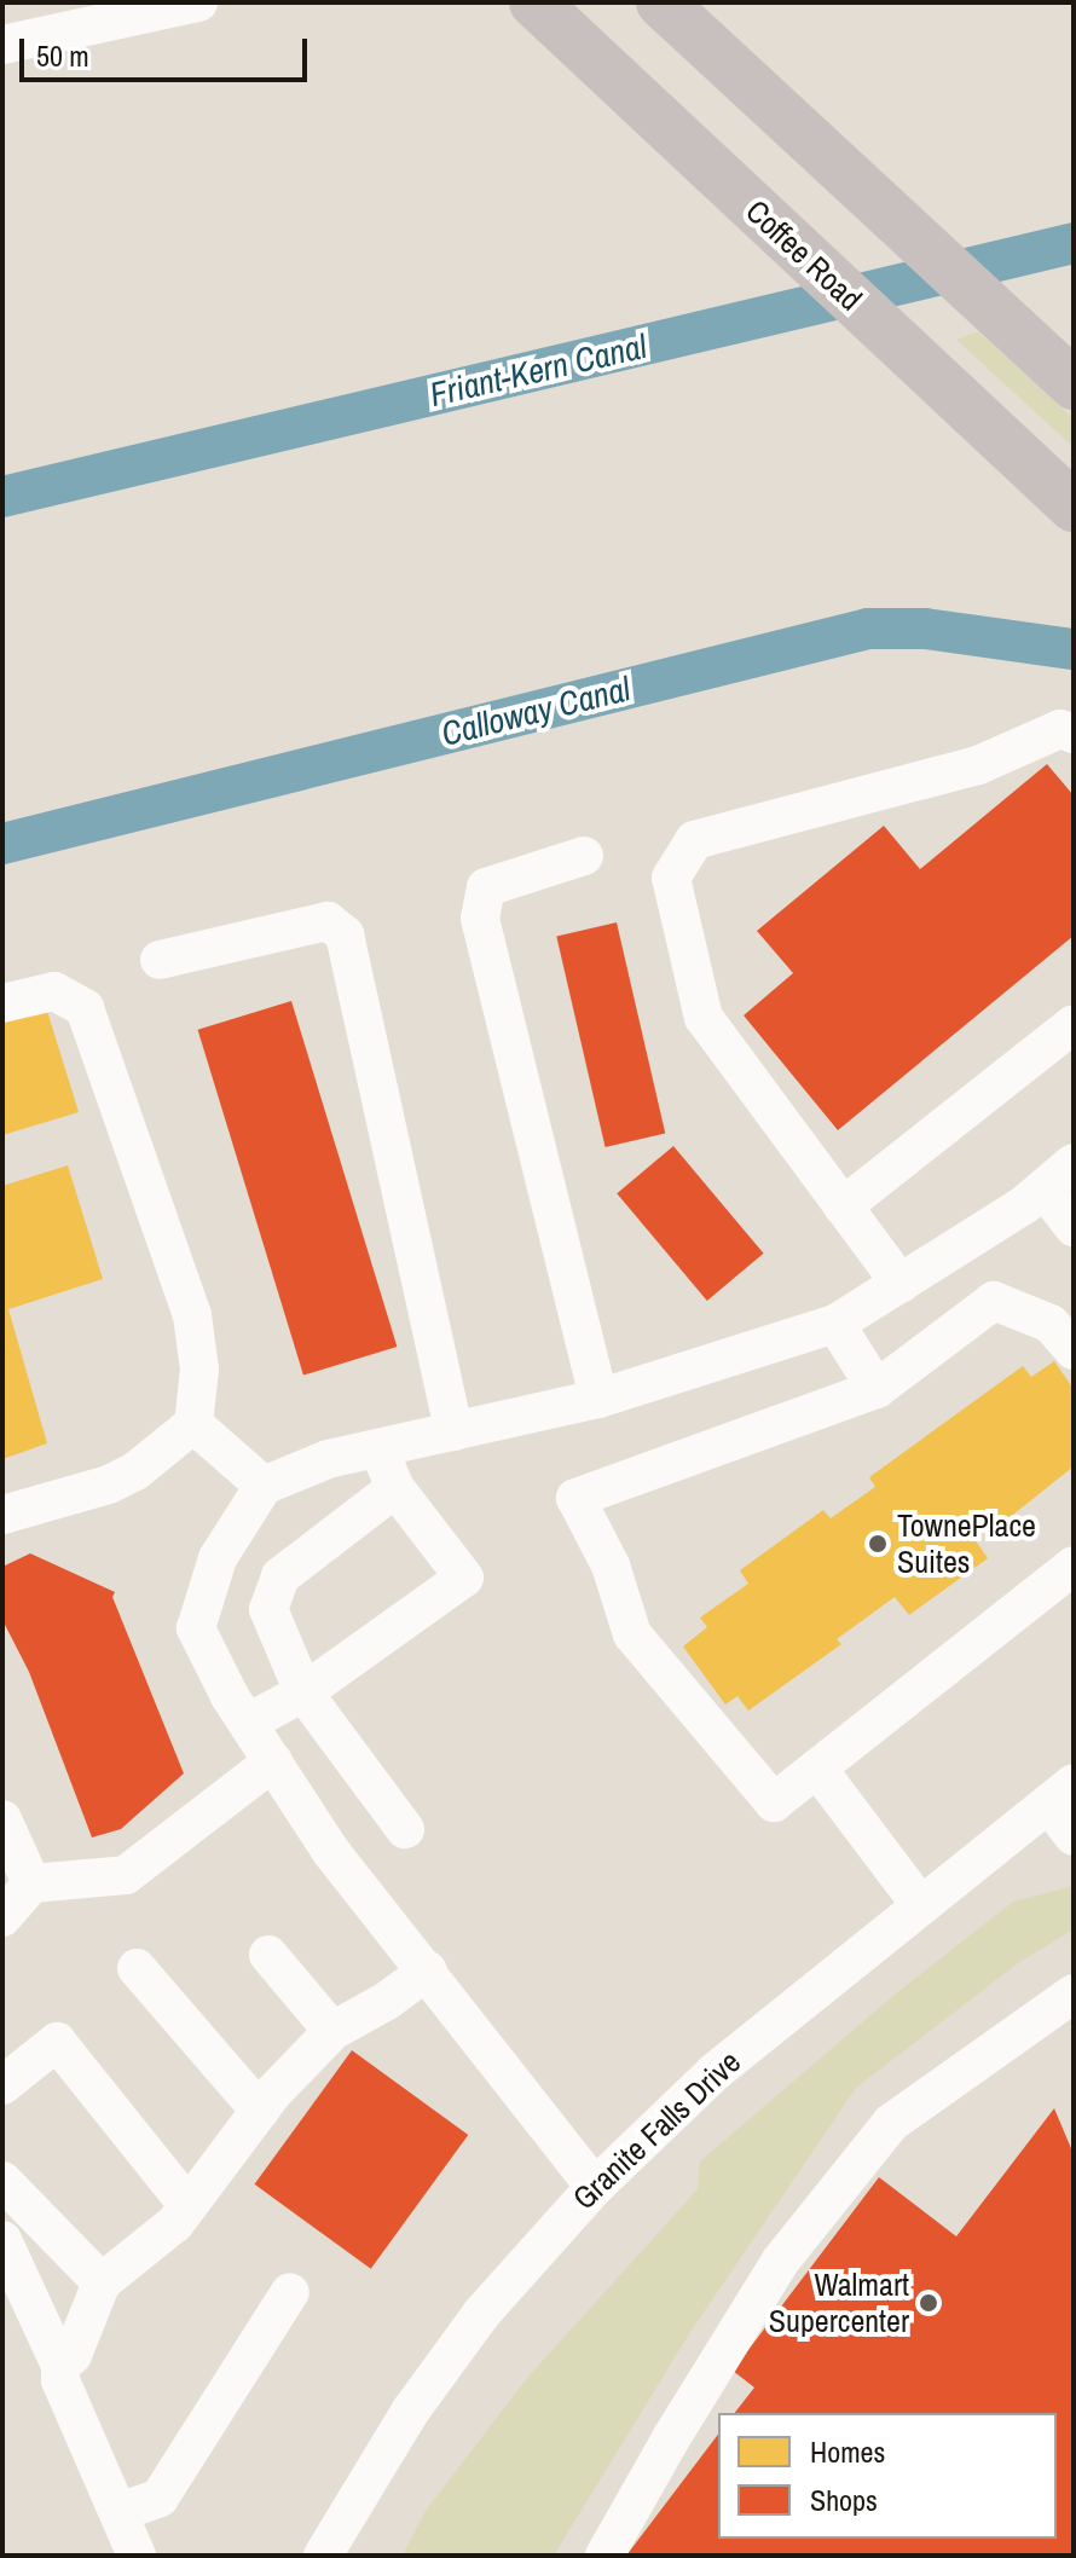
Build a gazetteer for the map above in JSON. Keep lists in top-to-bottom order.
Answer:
{
  "streets": {
    "main road": ["Coffee Road"],
    "street": ["Granite Falls Drive"]
  },
  "water": ["Friant-Kern Canal", "Calloway Canal"],
  "places": ["TownePlace Suites", "Walmart Supercenter"],
  "legend": ["Homes", "Shops"],
  "scale_bar": "50 m"
}
